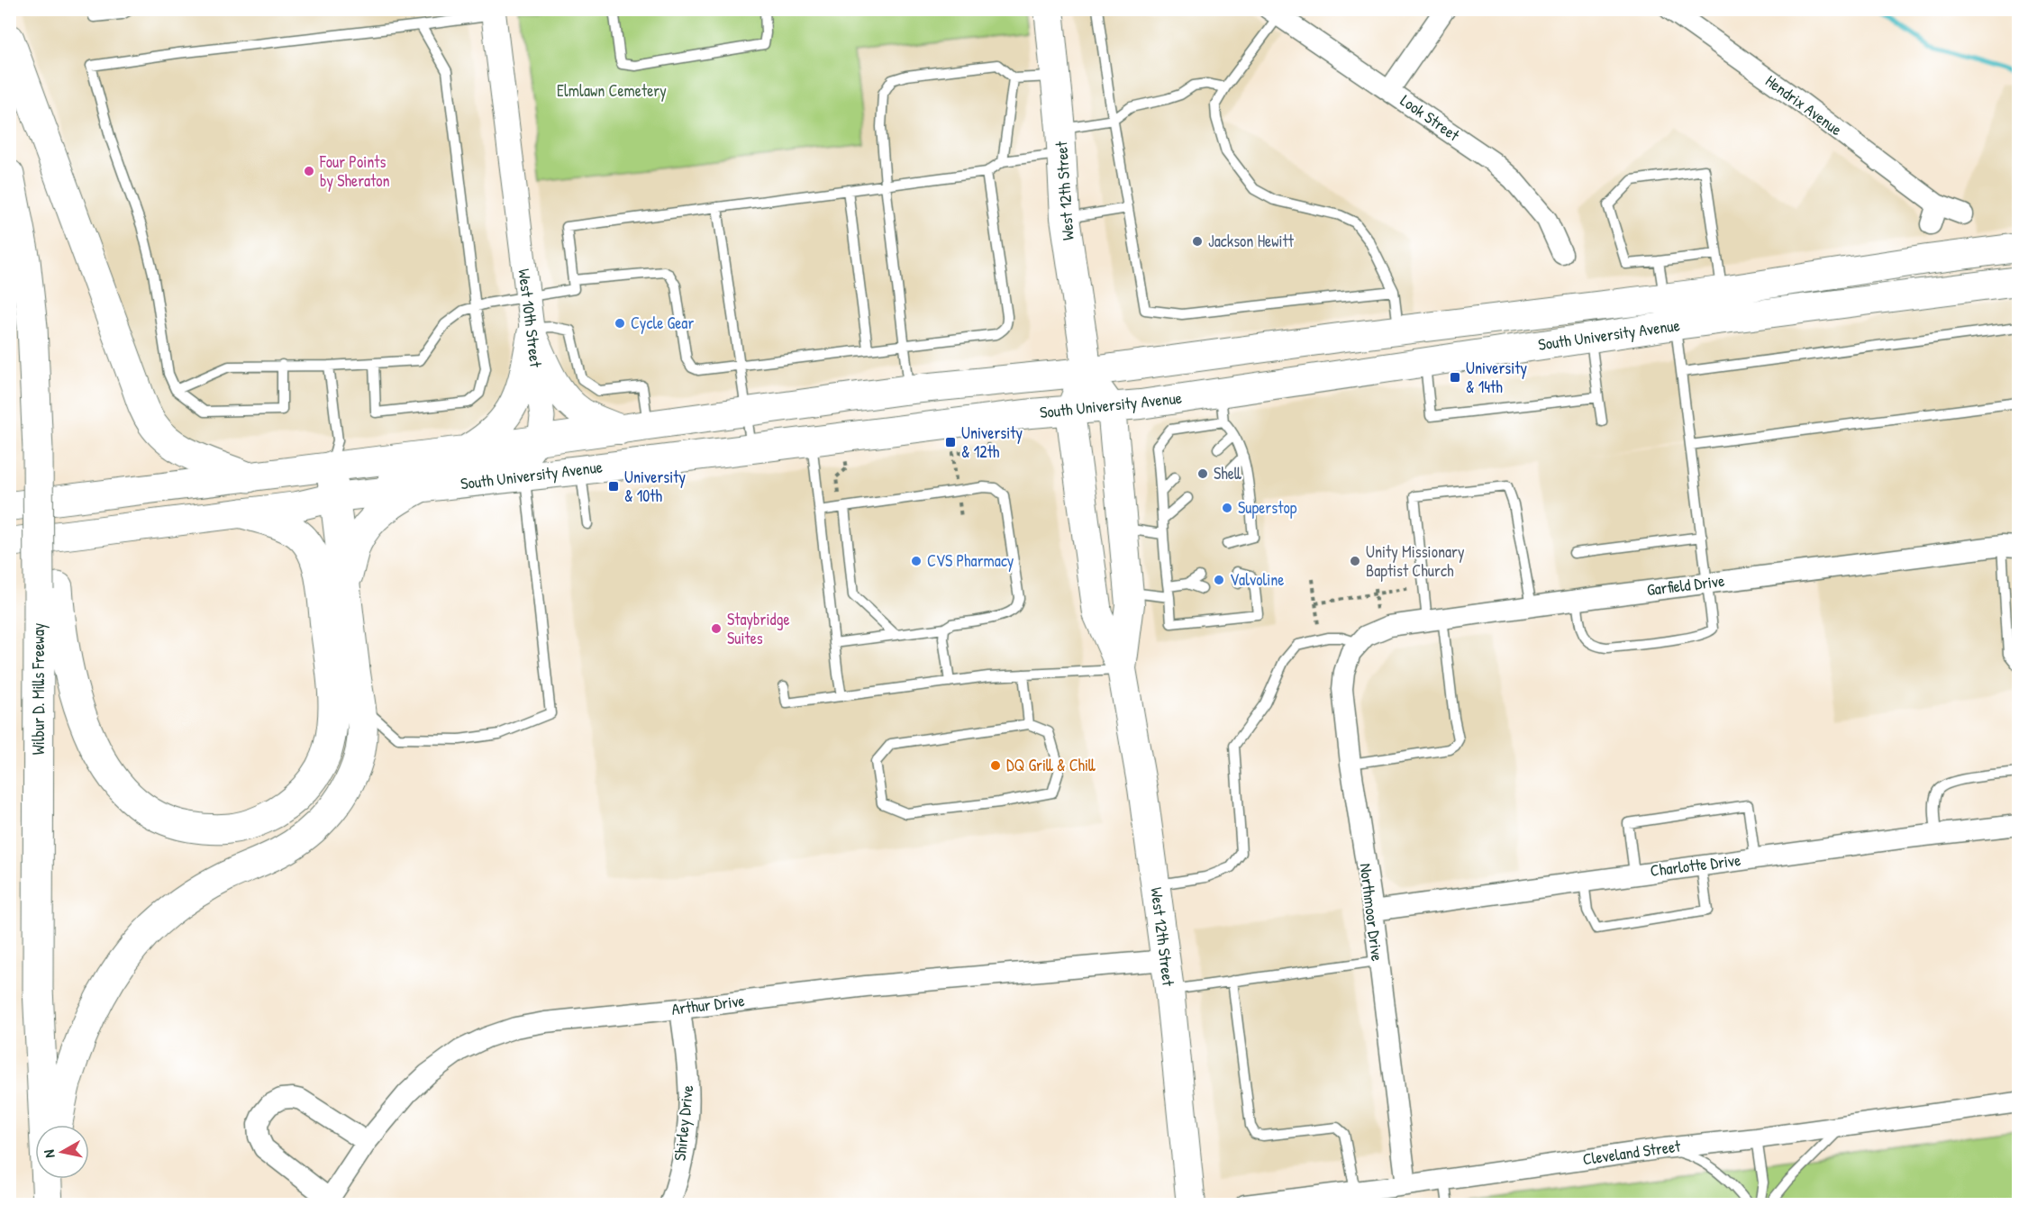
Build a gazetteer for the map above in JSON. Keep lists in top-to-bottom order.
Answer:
{
  "streets": {
    "highway": ["Wilbur D. Mills Freeway"],
    "main road": ["West 12th Street", "South University Avenue"],
    "street": [
      "Hendrix Avenue",
      "Look Street",
      "West 10th Street",
      "Garfield Drive",
      "Charlotte Drive",
      "Northmoor Drive",
      "Arthur Drive",
      "Shirley Drive",
      "Cleveland Street"
    ]
  },
  "crossings": [
    ["West 12th Street", "South University Avenue"],
    ["West 12th Street", "Arthur Drive"],
    ["West 10th Street", "South University Avenue"],
    ["Garfield Drive", "Northmoor Drive"],
    ["Charlotte Drive", "Northmoor Drive"],
    ["Northmoor Drive", "Cleveland Street"],
    ["Arthur Drive", "Shirley Drive"]
  ],
  "parks": ["Elmlawn Cemetery"],
  "places": {
    "other": [
      "Four Points by Sheraton",
      "Jackson Hewitt",
      "Cycle Gear",
      "Shell",
      "Superstop",
      "CVS Pharmacy",
      "Unity Missionary Baptist Church",
      "Valvoline",
      "Staybridge Suites",
      "DQ Grill & Chill"
    ],
    "transit": ["University & 14th", "University & 12th", "University & 10th"]
  },
  "north": "left"
}
